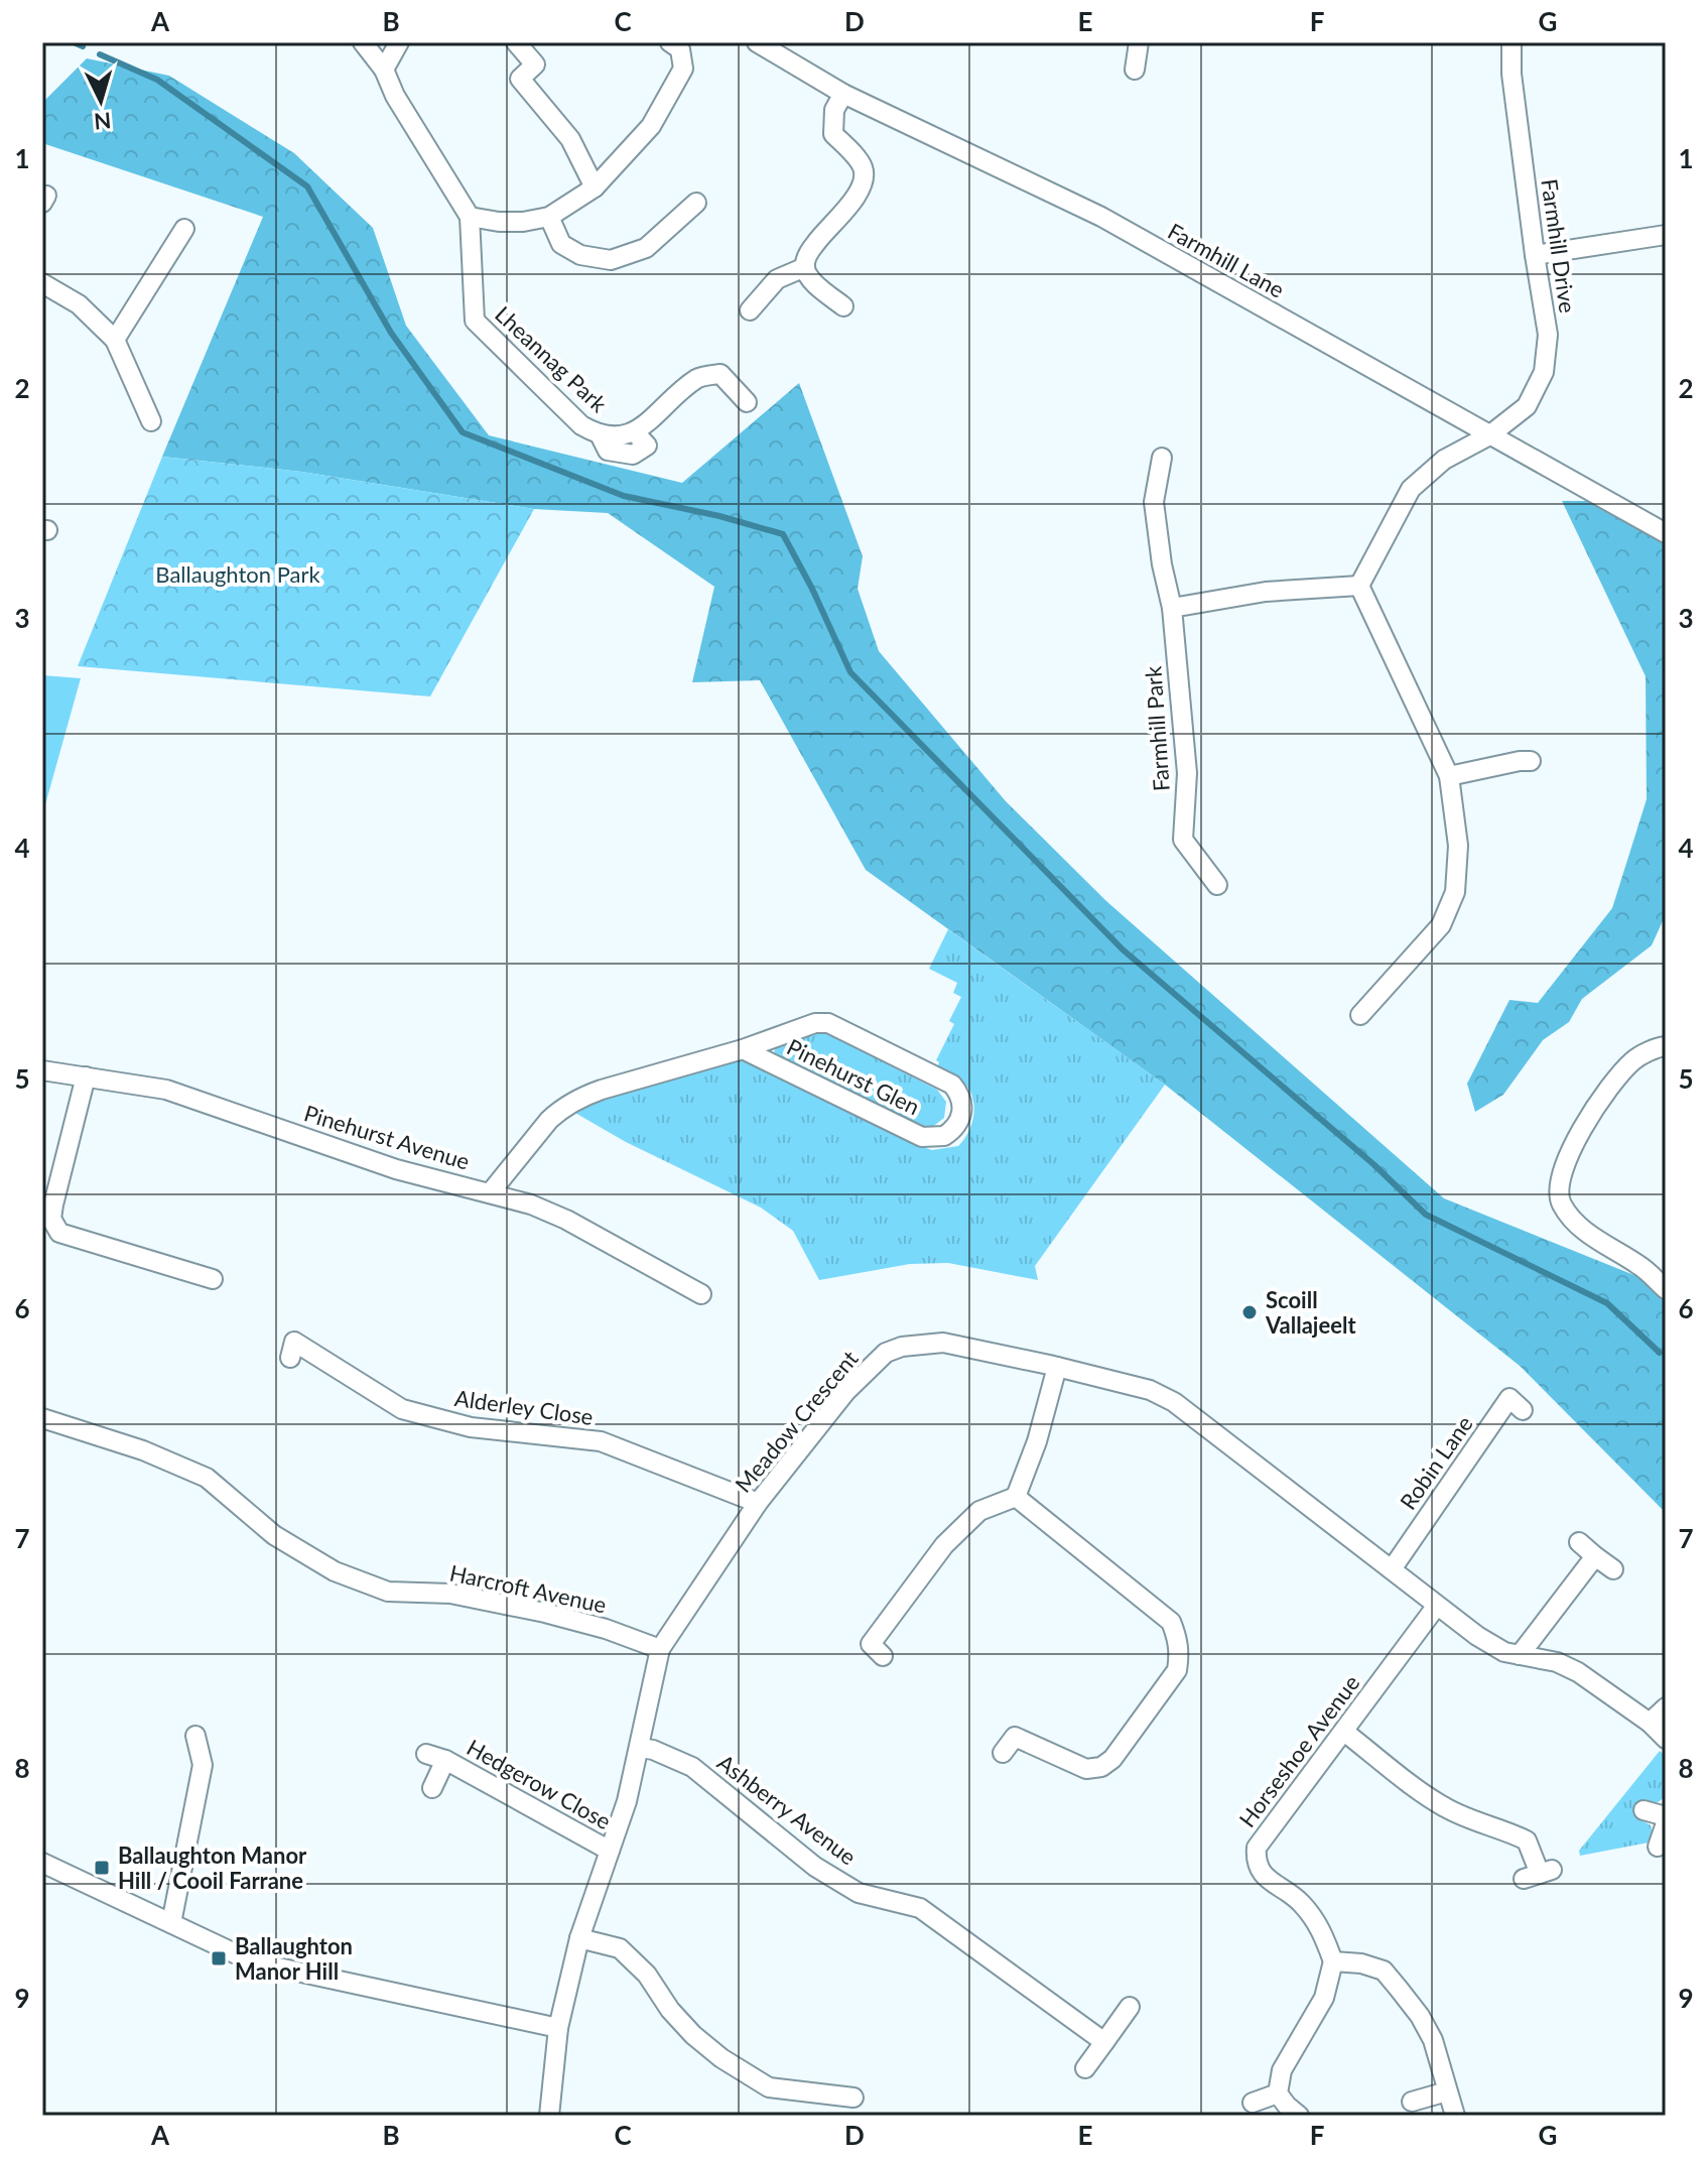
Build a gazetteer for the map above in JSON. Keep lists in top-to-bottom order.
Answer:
{
  "streets": {
    "street": [
      "Farmhill Drive",
      "Farmhill Lane",
      "Lheannag Park",
      "Farmhill Park",
      "Pinehurst Glen",
      "Pinehurst Avenue",
      "Alderley Close",
      "Meadow Crescent",
      "Robin Lane",
      "Harcroft Avenue",
      "Horseshoe Avenue",
      "Hedgerow Close",
      "Ashberry Avenue"
    ]
  },
  "crossings": [
    ["Farmhill Drive", "Farmhill Lane"],
    ["Pinehurst Glen", "Pinehurst Avenue"],
    ["Alderley Close", "Meadow Crescent"],
    ["Meadow Crescent", "Robin Lane"],
    ["Meadow Crescent", "Harcroft Avenue"],
    ["Meadow Crescent", "Horseshoe Avenue"],
    ["Meadow Crescent", "Hedgerow Close"],
    ["Meadow Crescent", "Ashberry Avenue"]
  ],
  "parks": ["Ballaughton Park"],
  "places": {
    "other": ["Scoill Vallajeelt"],
    "transit": ["Ballaughton Manor Hill / Cooil Farrane", "Ballaughton Manor Hill"]
  },
  "north": "bottom",
  "grid": {
    "columns": [
      "A",
      "B",
      "C",
      "D",
      "E",
      "F",
      "G"
    ],
    "rows": [
      "1",
      "2",
      "3",
      "4",
      "5",
      "6",
      "7",
      "8",
      "9"
    ]
  }
}
